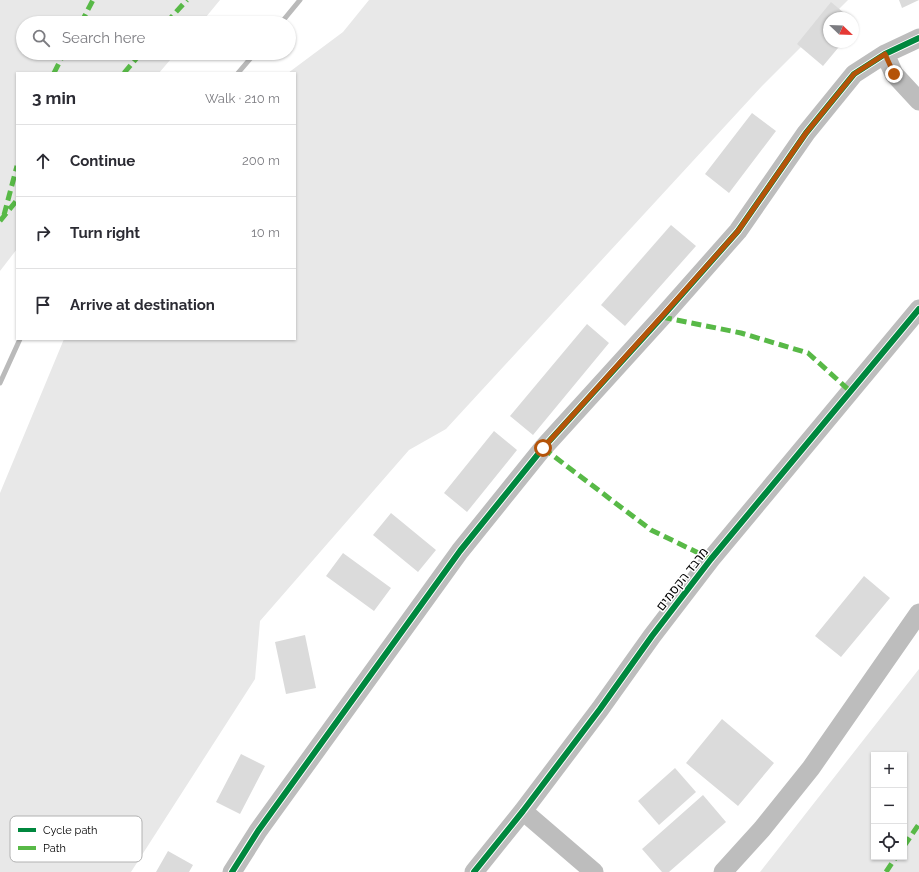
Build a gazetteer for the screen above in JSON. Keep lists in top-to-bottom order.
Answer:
{
  "streets": {
    "street": ["מרבד הקסמים"]
  },
  "legend": ["Cycle path", "Path"],
  "north": "bottom right",
  "page": {
    "search": "Search here",
    "heading": ["3 min", "Walk · 210 m"],
    "list": [
      ["Continue", "200 m"],
      ["Turn right", "10 m"],
      "Arrive at destination"
    ],
    "map_buttons": ["+", "−"]
  }
}
